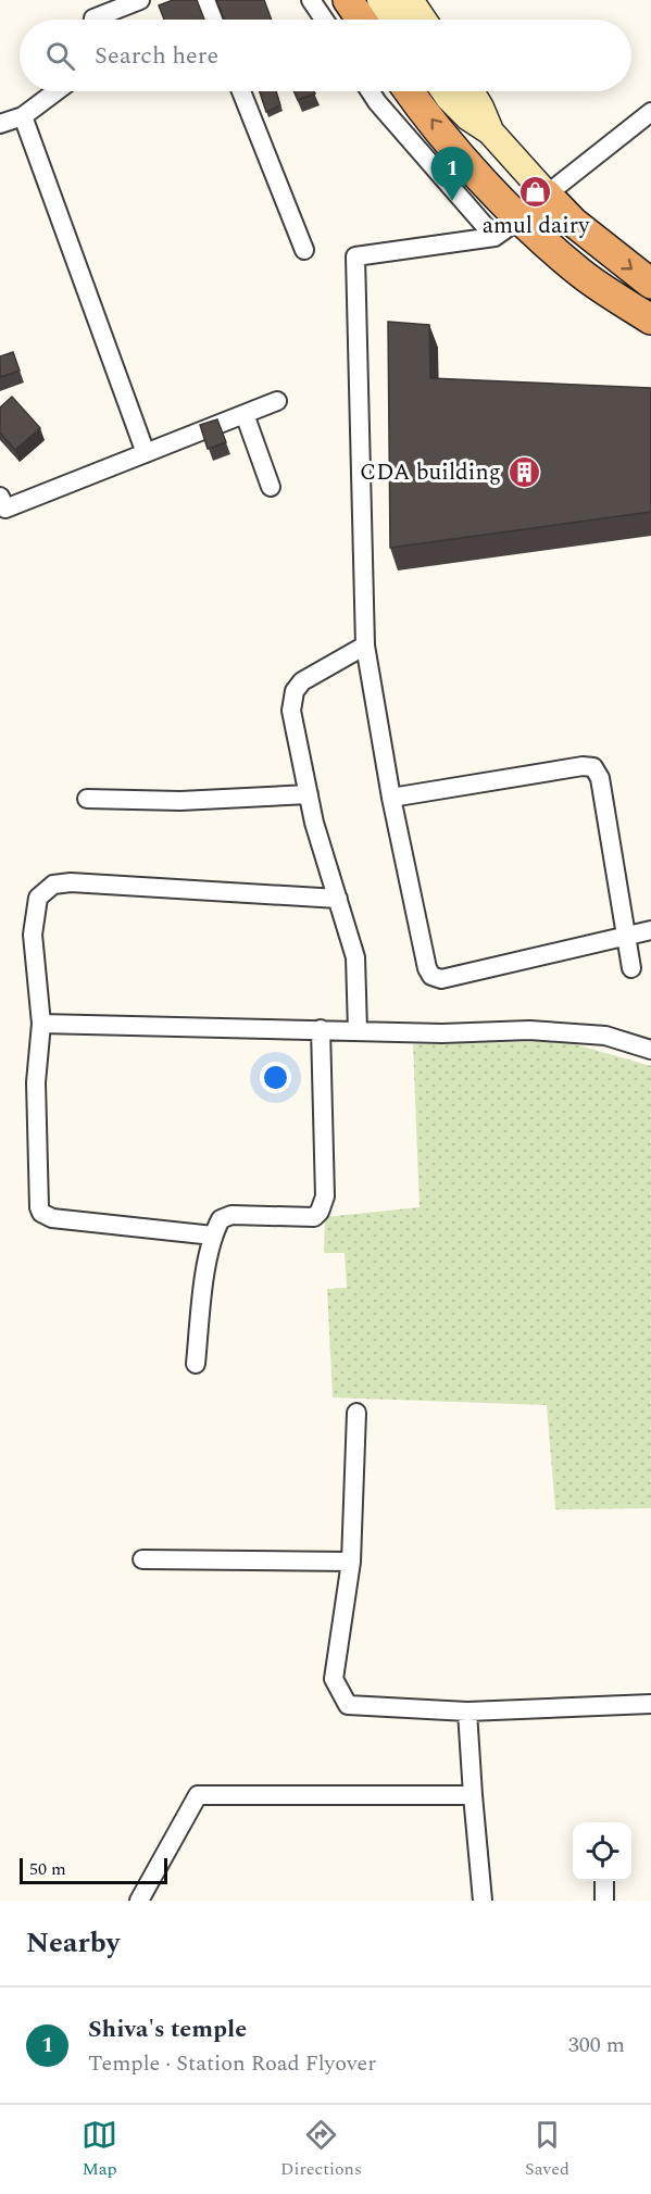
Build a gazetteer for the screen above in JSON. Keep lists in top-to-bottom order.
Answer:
{
  "places": {
    "shop": ["amul dairy"],
    "building": ["CDA building"]
  },
  "scale_bar": "50 m",
  "page": {
    "search": "Search here",
    "pins": "1",
    "scale": "50 m",
    "heading": "Nearby",
    "list": [
      {
        "mark": "1",
        "name": "Shiva's temple",
        "note": "Temple · Station Road Flyover",
        "value": "300 m"
      }
    ],
    "nav": ["Map", "Directions", "Saved"]
  }
}
